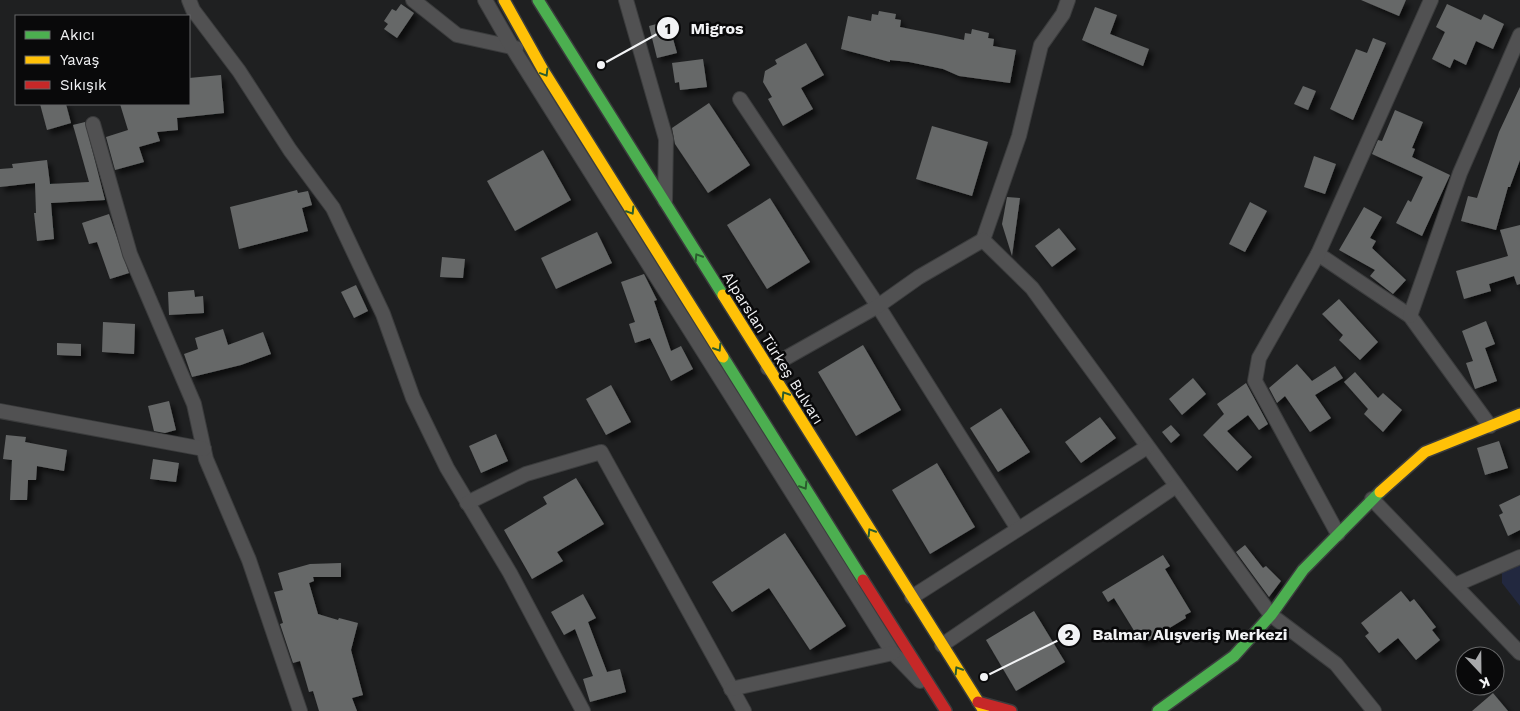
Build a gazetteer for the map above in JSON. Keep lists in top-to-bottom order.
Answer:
{
  "streets": {
    "main road": ["Alparslan Türkeş Bulvarı"]
  },
  "places": ["Migros", "Balmar Alışveriş Merkezi"],
  "legend": ["Akıcı", "Yavaş", "Sıkışık"],
  "north": "bottom"
}
